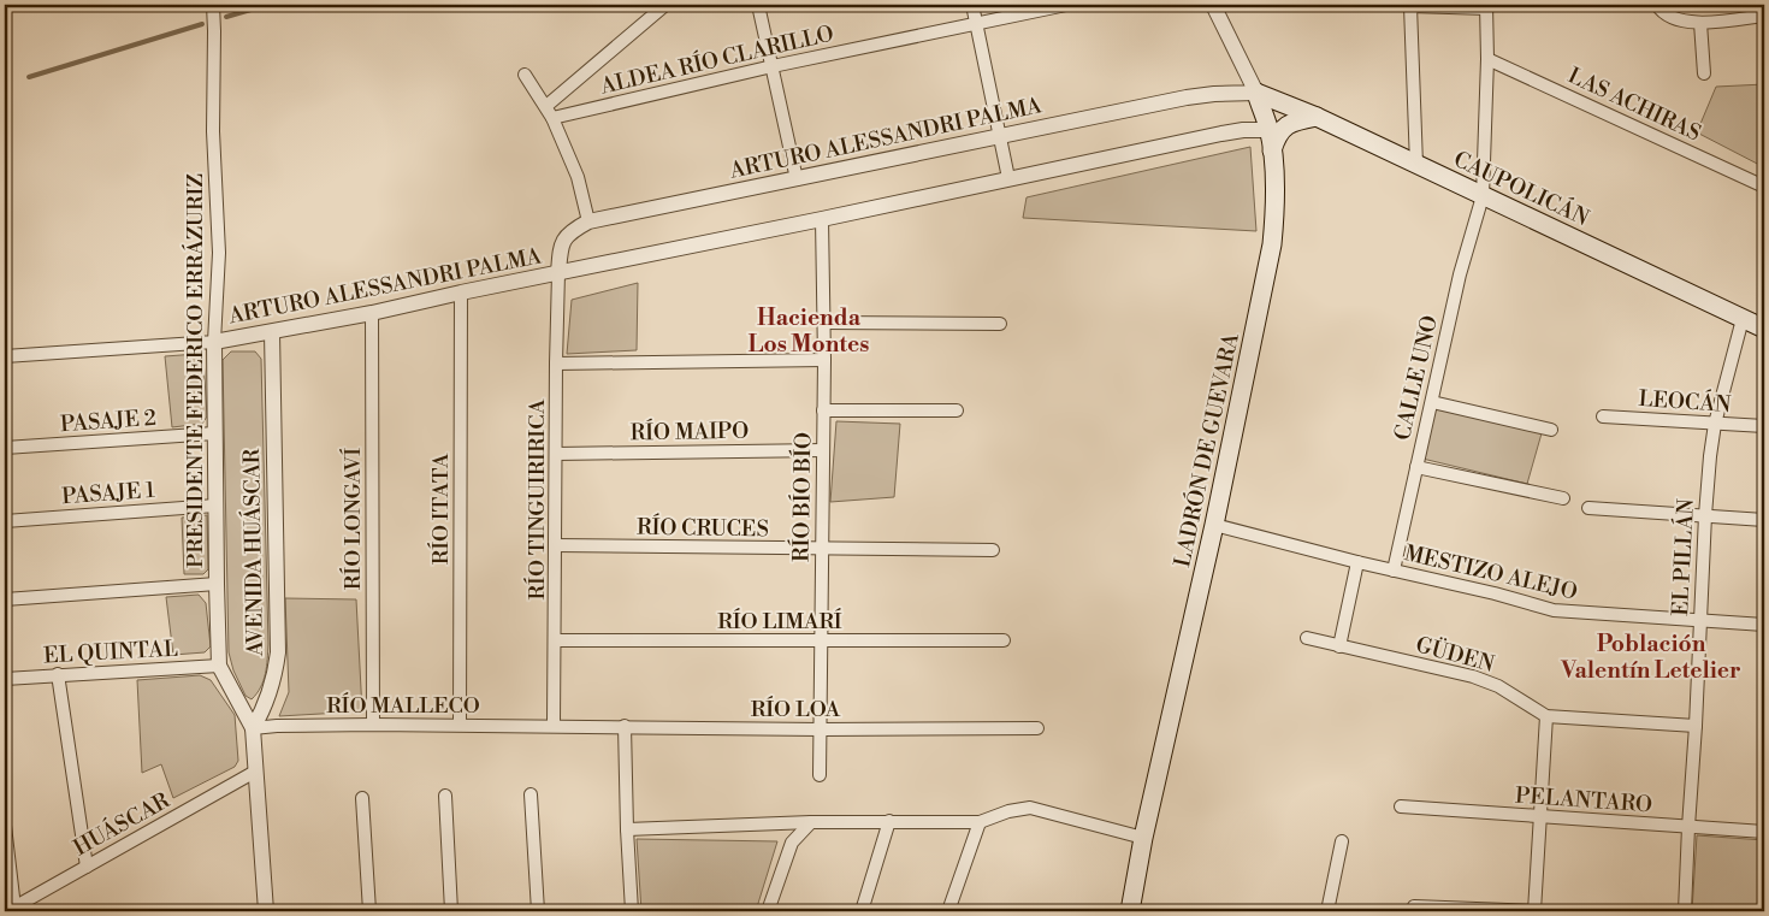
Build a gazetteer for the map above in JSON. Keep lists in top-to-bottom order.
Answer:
{
  "streets": {
    "main road": ["CAUPOLICÁN", "LADRÓN DE GUEVARA"],
    "street": [
      "ALDEA RÍO CLARILLO",
      "LAS ACHIRAS",
      "ARTURO ALESSANDRI PALMA",
      "PRESIDENTE FEDERICO ERRÁZURIZ",
      "CALLE UNO",
      "LEOCÁN",
      "PASAJE 2",
      "RÍO MAIPO",
      "PASAJE 1",
      "RÍO BÍO BÍO",
      "RÍO TINGUIRIRICA",
      "RÍO ITATA",
      "RÍO LONGAVÍ",
      "RÍO CRUCES",
      "AVENIDA HUÁSCAR",
      "EL PILLÁN",
      "MESTIZO ALEJO",
      "RÍO LIMARÍ",
      "EL QUINTAL",
      "GÜDEN",
      "RÍO MALLECO",
      "RÍO LOA",
      "PELANTARO",
      "HUÁSCAR"
    ]
  },
  "crossings": [
    ["LAS ACHIRAS", "CALLE UNO"],
    ["ARTURO ALESSANDRI PALMA", "CAUPOLICÁN"],
    ["ARTURO ALESSANDRI PALMA", "PRESIDENTE FEDERICO ERRÁZURIZ"],
    ["ARTURO ALESSANDRI PALMA", "LADRÓN DE GUEVARA"],
    ["ARTURO ALESSANDRI PALMA", "RÍO BÍO BÍO"],
    ["ARTURO ALESSANDRI PALMA", "RÍO TINGUIRIRICA"],
    ["ARTURO ALESSANDRI PALMA", "RÍO ITATA"],
    ["ARTURO ALESSANDRI PALMA", "RÍO LONGAVÍ"],
    ["ARTURO ALESSANDRI PALMA", "AVENIDA HUÁSCAR"],
    ["CAUPOLICÁN", "CALLE UNO"],
    ["CAUPOLICÁN", "LADRÓN DE GUEVARA"],
    ["CAUPOLICÁN", "EL PILLÁN"],
    ["PRESIDENTE FEDERICO ERRÁZURIZ", "PASAJE 2"],
    ["PRESIDENTE FEDERICO ERRÁZURIZ", "PASAJE 1"],
    ["PRESIDENTE FEDERICO ERRÁZURIZ", "AVENIDA HUÁSCAR"],
    ["PRESIDENTE FEDERICO ERRÁZURIZ", "EL QUINTAL"],
    ["PRESIDENTE FEDERICO ERRÁZURIZ", "RÍO MALLECO"],
    ["CALLE UNO", "MESTIZO ALEJO"],
    ["LEOCÁN", "EL PILLÁN"],
    ["RÍO MAIPO", "RÍO BÍO BÍO"],
    ["RÍO MAIPO", "RÍO TINGUIRIRICA"],
    ["LADRÓN DE GUEVARA", "MESTIZO ALEJO"],
    ["RÍO BÍO BÍO", "RÍO CRUCES"],
    ["RÍO BÍO BÍO", "RÍO LIMARÍ"],
    ["RÍO BÍO BÍO", "RÍO LOA"],
    ["RÍO TINGUIRIRICA", "RÍO CRUCES"],
    ["RÍO TINGUIRIRICA", "RÍO LIMARÍ"],
    ["RÍO TINGUIRIRICA", "RÍO MALLECO"],
    ["RÍO TINGUIRIRICA", "RÍO LOA"],
    ["RÍO ITATA", "RÍO MALLECO"],
    ["RÍO LONGAVÍ", "RÍO MALLECO"],
    ["AVENIDA HUÁSCAR", "RÍO MALLECO"],
    ["EL PILLÁN", "MESTIZO ALEJO"],
    ["EL PILLÁN", "GÜDEN"],
    ["EL PILLÁN", "PELANTARO"],
    ["RÍO MALLECO", "RÍO LOA"]
  ],
  "districts": ["Hacienda Los Montes", "Población Valentín Letelier"]
}
